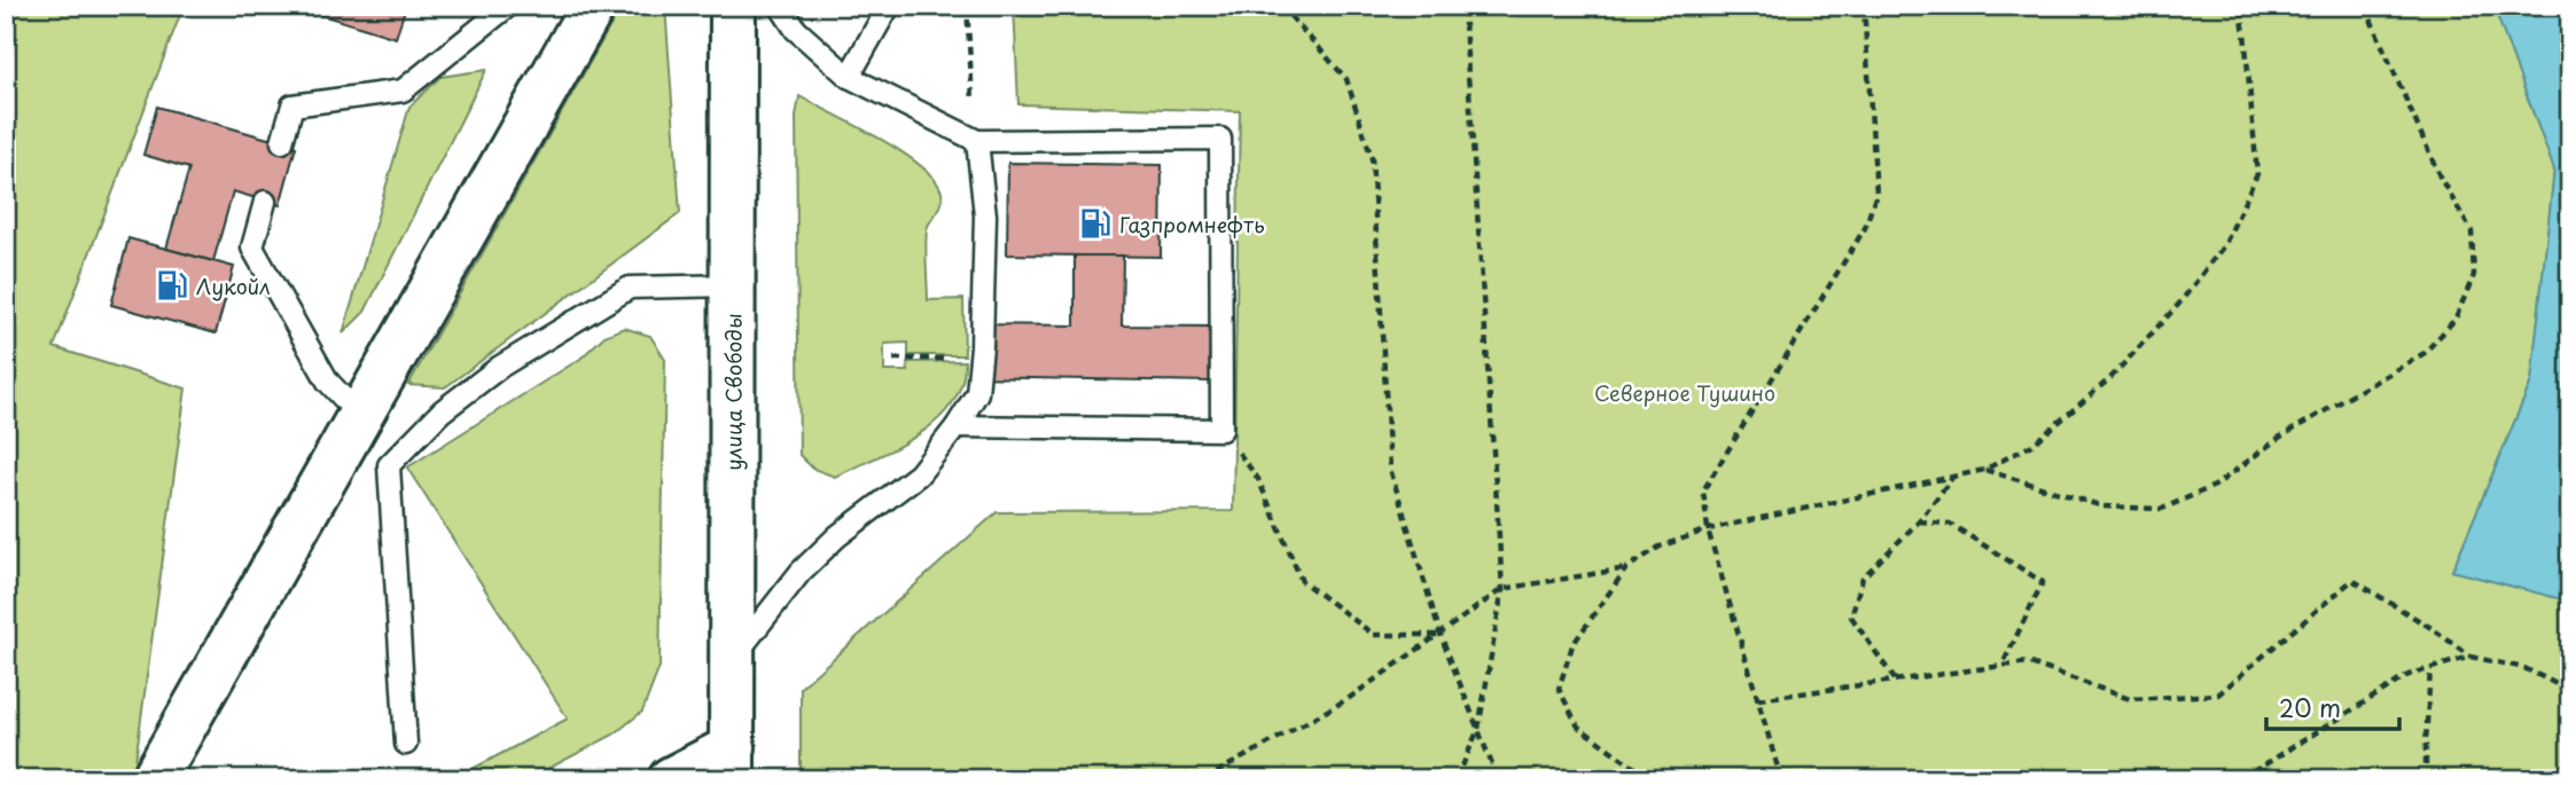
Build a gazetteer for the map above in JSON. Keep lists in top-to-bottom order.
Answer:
{
  "streets": {
    "main road": ["улица Свободы"]
  },
  "parks": ["Северное Тушино"],
  "places": {
    "fuel station": ["Газпромнефть", "Лукойл"]
  },
  "scale_bar": "20 m"
}
